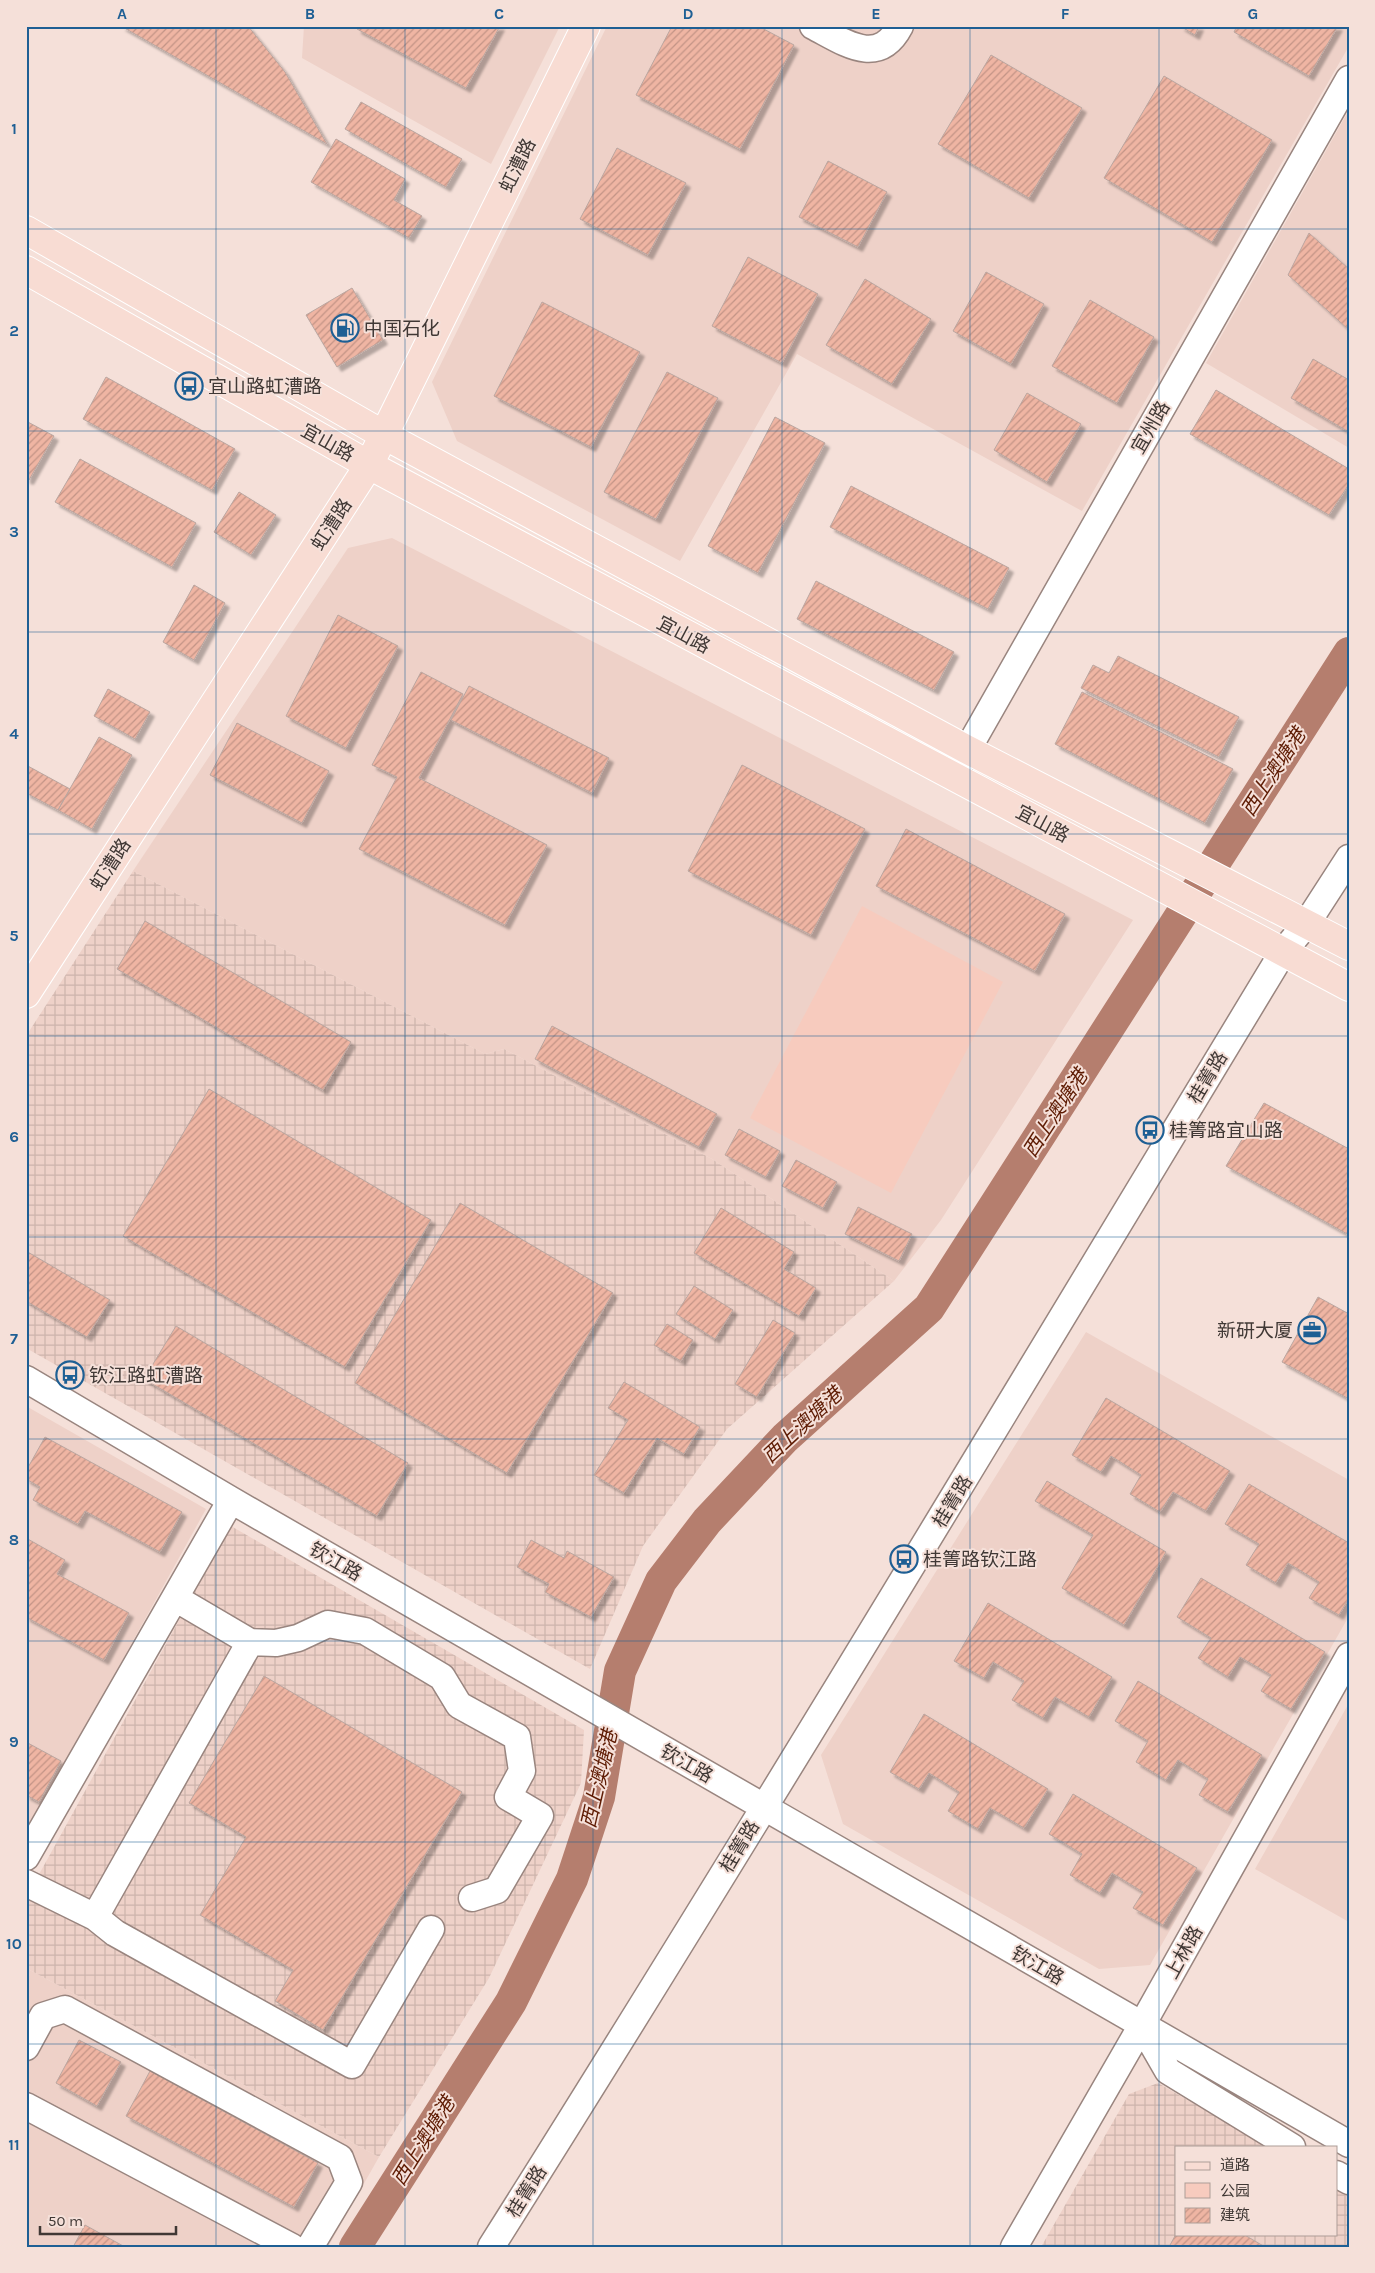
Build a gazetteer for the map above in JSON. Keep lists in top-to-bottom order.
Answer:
{
  "streets": {
    "main road": ["虹漕路", "宜山路"],
    "street": [
      "宜州路",
      "桂箐路",
      "钦江路",
      "上林路"
    ]
  },
  "crossings": [
    ["虹漕路", "宜山路"],
    ["宜州路", "宜山路"],
    ["宜山路", "桂箐路"],
    ["桂箐路", "钦江路"],
    ["钦江路", "上林路"]
  ],
  "water": ["西上澳塘港"],
  "places": {
    "fuel station": ["中国石化"],
    "bus stop": [
      "宜山路虹漕路",
      "桂箐路宜山路",
      "钦江路虹漕路",
      "桂箐路钦江路"
    ],
    "office": ["新研大厦"]
  },
  "legend": ["道路", "公园", "建筑"],
  "scale_bar": "50 m",
  "grid": {
    "columns": [
      "A",
      "B",
      "C",
      "D",
      "E",
      "F",
      "G"
    ],
    "rows": [
      "1",
      "2",
      "3",
      "4",
      "5",
      "6",
      "7",
      "8",
      "9",
      "10",
      "11"
    ]
  }
}
